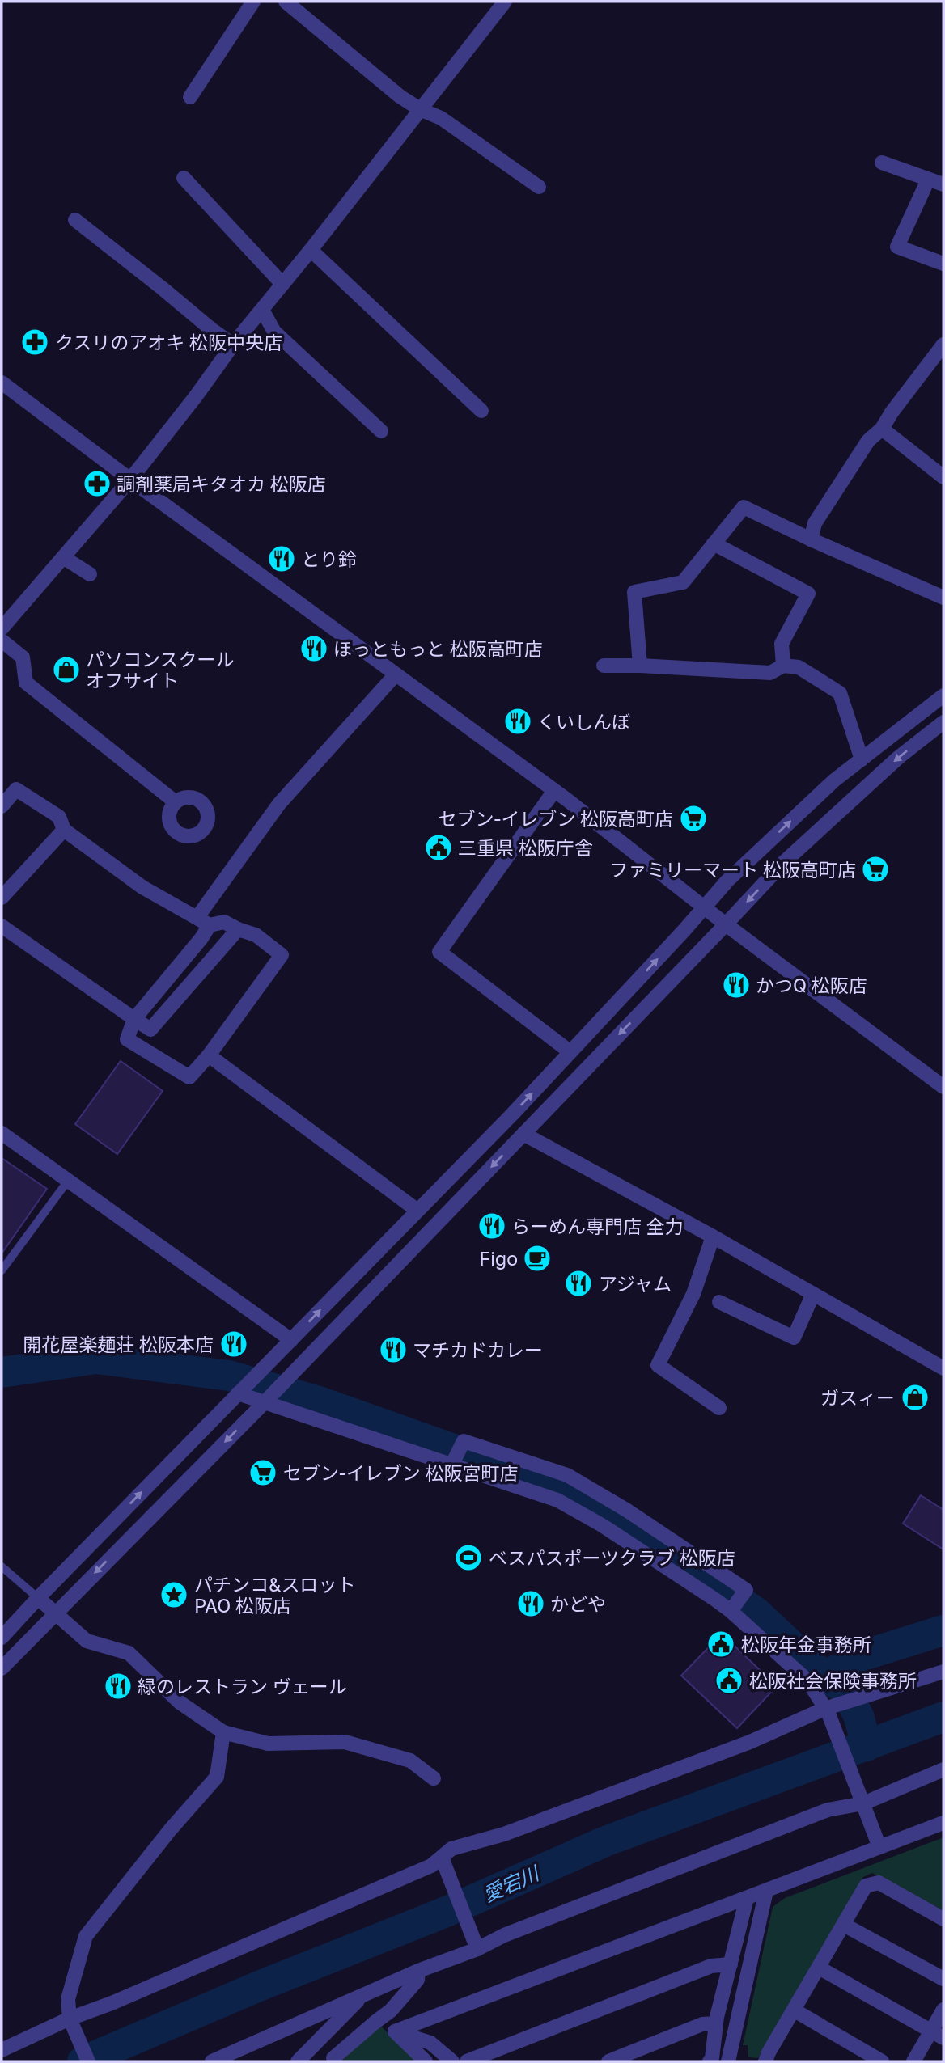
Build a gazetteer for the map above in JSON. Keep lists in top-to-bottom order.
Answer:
{
  "water": ["愛宕川"],
  "places": {
    "pharmacy": ["クスリのアオキ 松阪中央店", "調剤薬局キタオカ 松阪店"],
    "restaurant": [
      "とり鈴",
      "ほっともっと 松阪高町店",
      "くいしんぼ",
      "かつQ 松阪店",
      "らーめん専門店 全力",
      "アジャム",
      "開花屋楽麺荘 松阪本店",
      "マチカドカレー",
      "かどや",
      "緑のレストラン ヴェール"
    ],
    "shop": ["パソコンスクール オフサイト", "ガスィー"],
    "supermarket": ["セブン-イレブン 松阪高町店", "ファミリーマート 松阪高町店", "セブン-イレブン 松阪宮町店"],
    "public building": ["三重県 松阪庁舎", "松阪年金事務所", "松阪社会保険事務所"],
    "cafe": ["Figo"],
    "sports": ["ベスパスポーツクラブ 松阪店"],
    "place": ["パチンコ&スロット PAO 松阪店"]
  }
}
